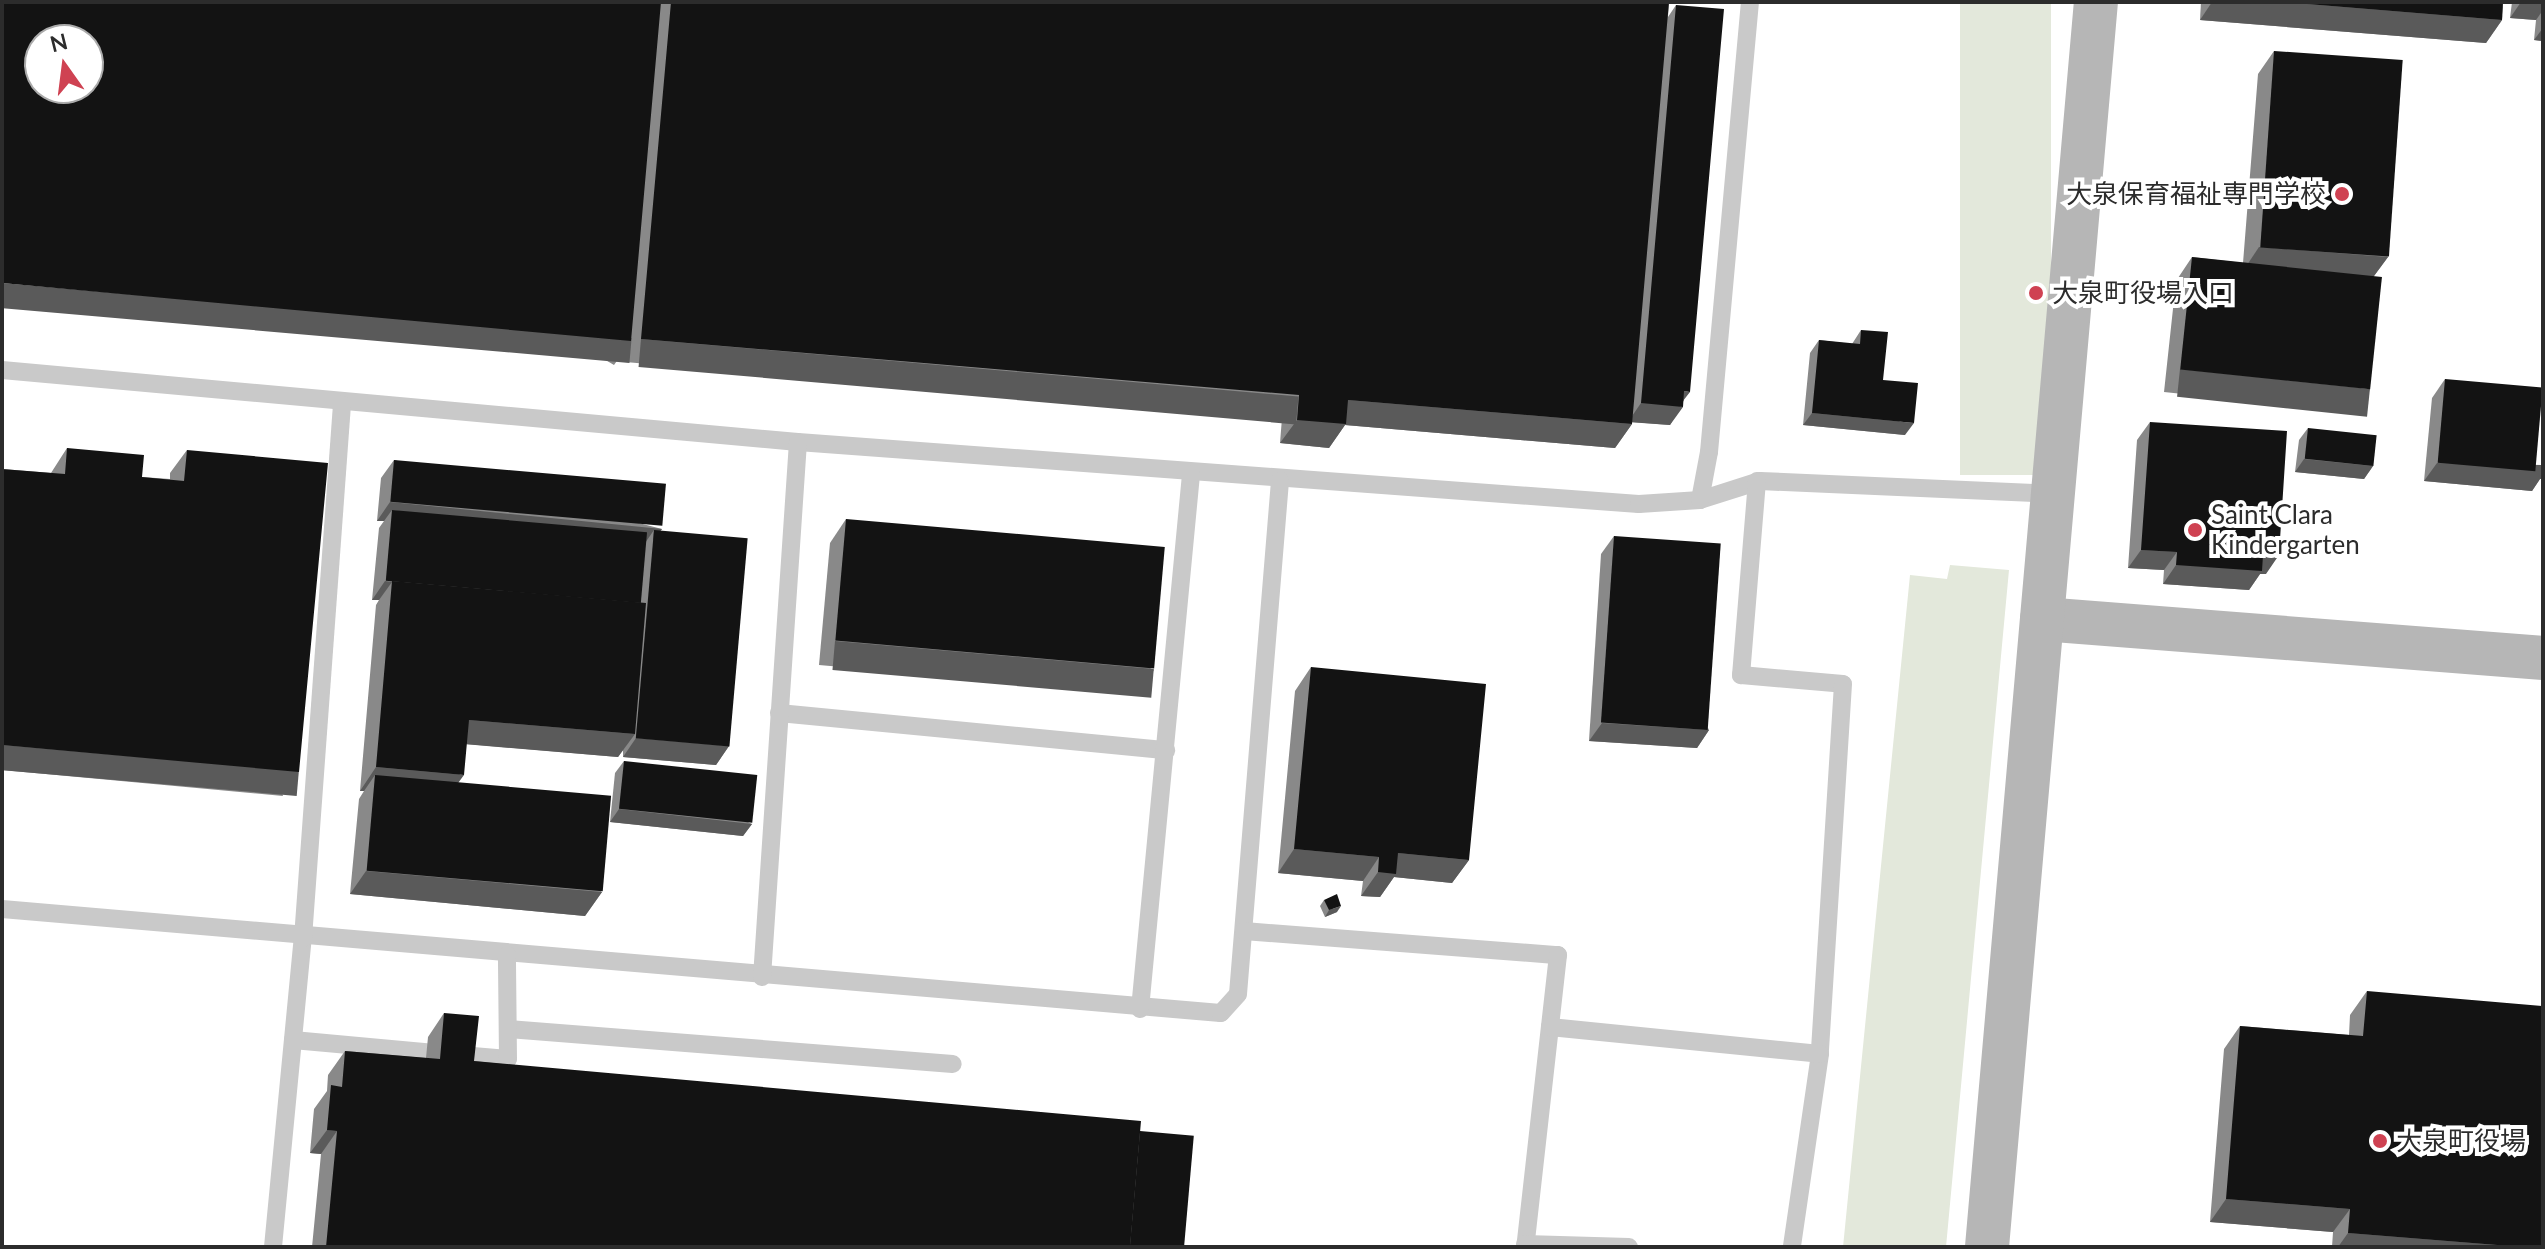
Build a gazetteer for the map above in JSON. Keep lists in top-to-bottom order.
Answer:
{
  "places": [
    "大泉保育福祉専門学校",
    "大泉町役場入口",
    "Saint Clara Kindergarten",
    "大泉町役場"
  ],
  "north": "top"
}
